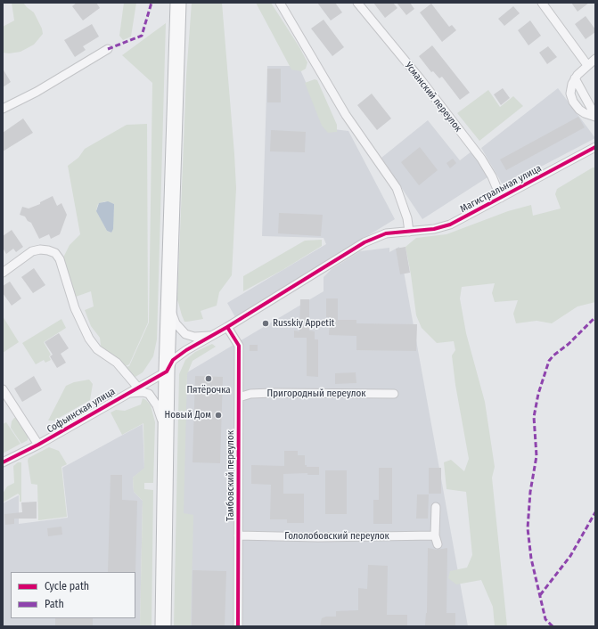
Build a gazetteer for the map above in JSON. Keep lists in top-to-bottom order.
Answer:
{
  "streets": {
    "street": [
      "Усманский переулок",
      "Магистральная улица",
      "Пригородный переулок",
      "Софьинская улица",
      "Тамбовский переулок",
      "Гололобовский переулок"
    ]
  },
  "crossings": [
    ["Усманский переулок", "Магистральная улица"],
    ["Магистральная улица", "Софьинская улица"],
    ["Магистральная улица", "Тамбовский переулок"],
    ["Пригородный переулок", "Тамбовский переулок"],
    ["Тамбовский переулок", "Гололобовский переулок"]
  ],
  "places": ["Russkiy Appetit", "Пятёрочка", "Новый Дом"],
  "legend": ["Cycle path", "Path"]
}
